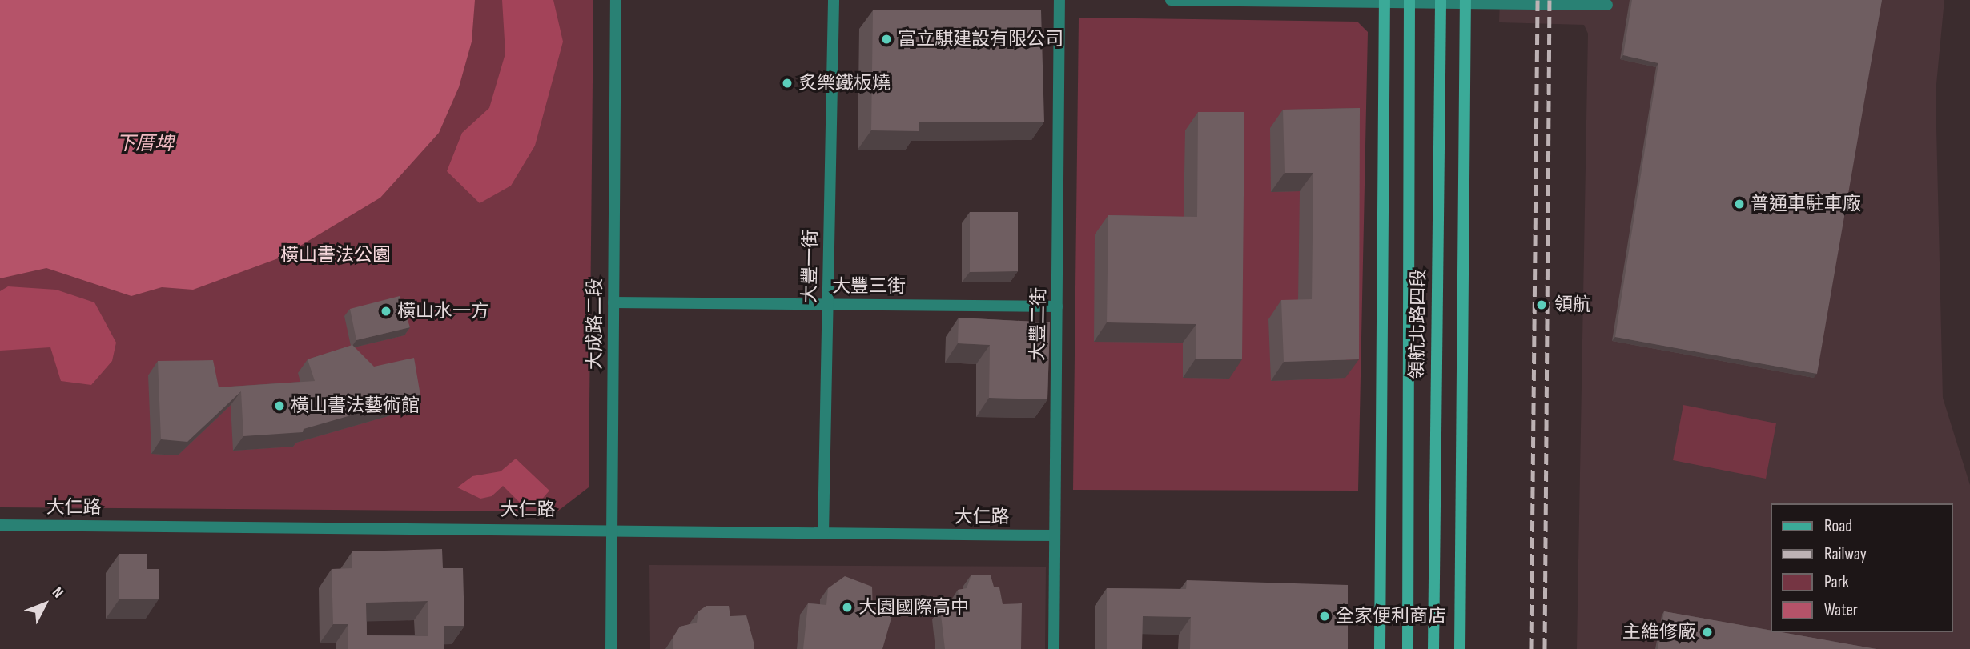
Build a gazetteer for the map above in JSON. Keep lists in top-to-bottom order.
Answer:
{
  "streets": {
    "main road": ["領航北路四段"],
    "street": [
      "大豐一街",
      "大豐三街",
      "大成路二段",
      "大豐二街",
      "大仁路"
    ]
  },
  "crossings": [
    ["大豐一街", "大豐三街"],
    ["大豐一街", "大仁路"],
    ["大豐三街", "大成路二段"],
    ["大豐三街", "大豐二街"],
    ["大成路二段", "大仁路"],
    ["大豐二街", "大仁路"]
  ],
  "water": ["下厝埤"],
  "parks": ["橫山書法公園"],
  "places": [
    "富立騏建設有限公司",
    "炙樂鐵板燒",
    "普通車駐車廠",
    "領航",
    "橫山水一方",
    "橫山書法藝術館",
    "大園國際高中",
    "全家便利商店",
    "主維修廠"
  ],
  "legend": [
    "Road",
    "Railway",
    "Park",
    "Water"
  ],
  "north": "top right"
}
